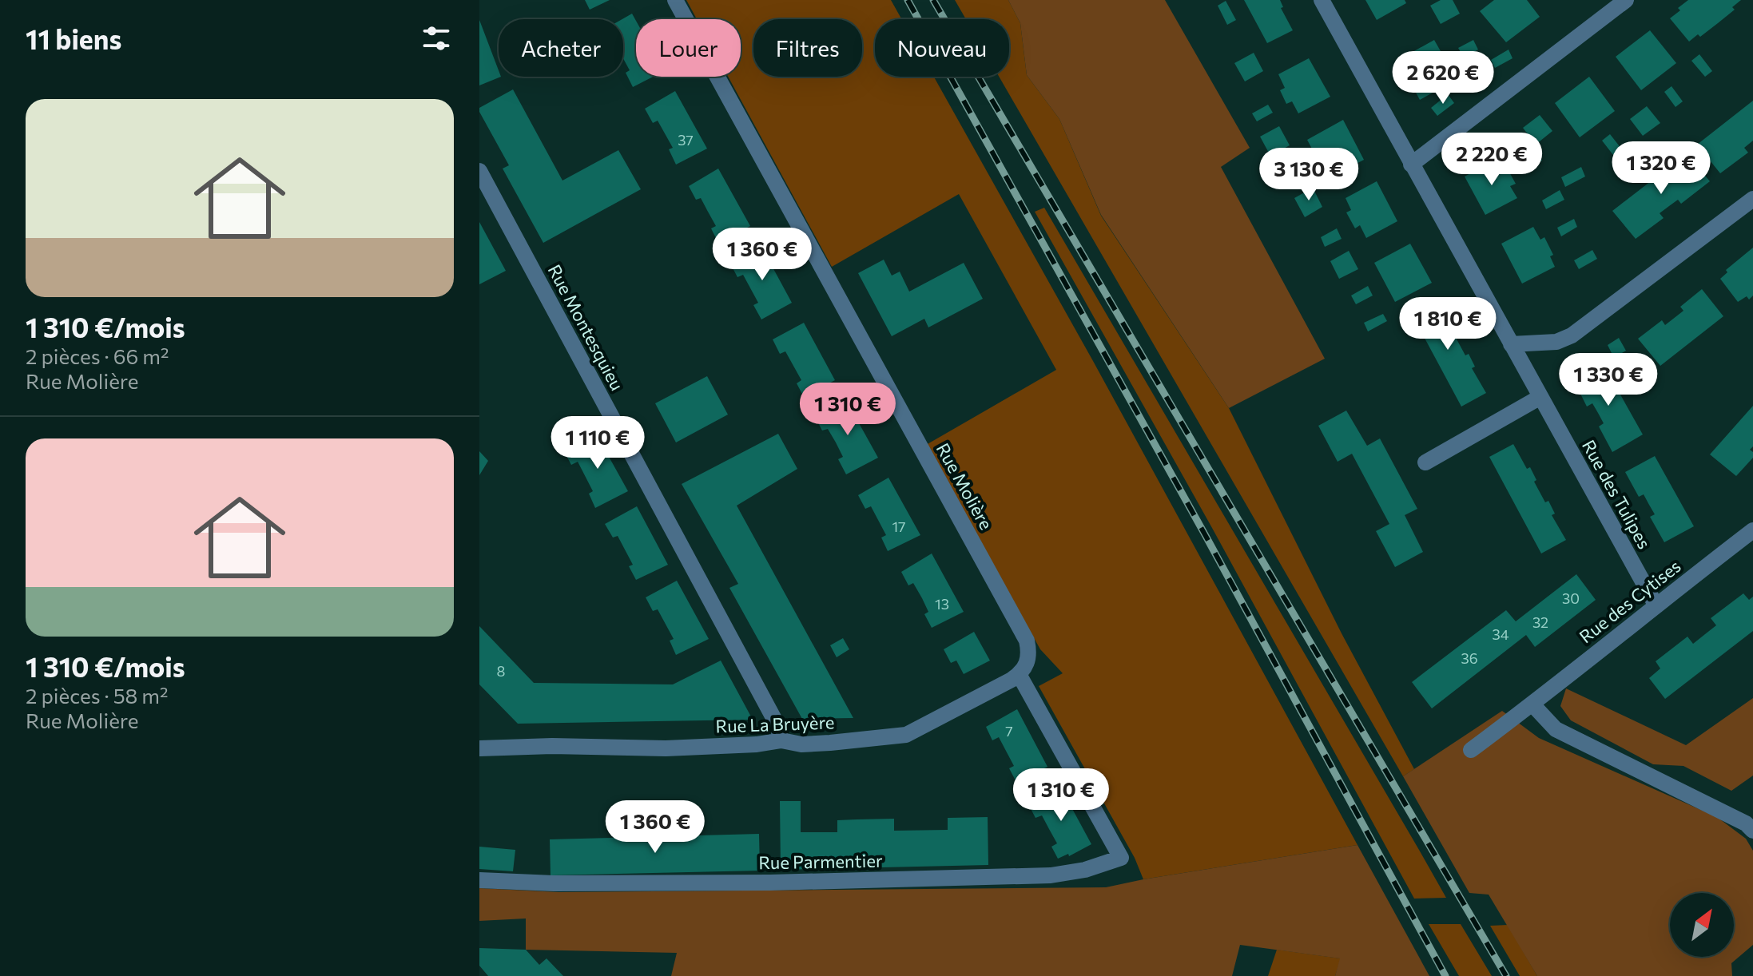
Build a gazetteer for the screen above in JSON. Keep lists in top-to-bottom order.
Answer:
{
  "streets": {
    "street": [
      "Rue Montesquieu",
      "Rue Molière",
      "Rue des Tulipes",
      "Rue des Cytises",
      "Rue La Bruyère",
      "Rue Parmentier"
    ]
  },
  "crossings": [
    ["Rue Montesquieu", "Rue La Bruyère"],
    ["Rue Molière", "Rue La Bruyère"],
    ["Rue Molière", "Rue Parmentier"],
    ["Rue des Tulipes", "Rue des Cytises"],
    ["Rue La Bruyère", "Rue Parmentier"]
  ],
  "house_numbers": [
    "37",
    "17",
    "30",
    "13",
    "32",
    "34",
    "36",
    "8",
    "7"
  ],
  "north": "top right",
  "page": {
    "heading": "11 biens",
    "chip": [
      "Acheter",
      "Louer",
      "Filtres",
      "Nouveau"
    ],
    "price": [
      "2 620 €",
      "2 220 €",
      "1 320 €",
      "3 130 €",
      "1 360 €",
      "1 810 €",
      "1 330 €",
      "1 310 €",
      "1 110 €",
      "1 310 €",
      "1 360 €"
    ],
    "list": [
      {
        "name": "1 310 €/mois",
        "note": "2 pièces · 66 m² · Rue Molière"
      },
      {
        "name": "1 310 €/mois",
        "note": "2 pièces · 58 m² · Rue Molière"
      }
    ]
  }
}
